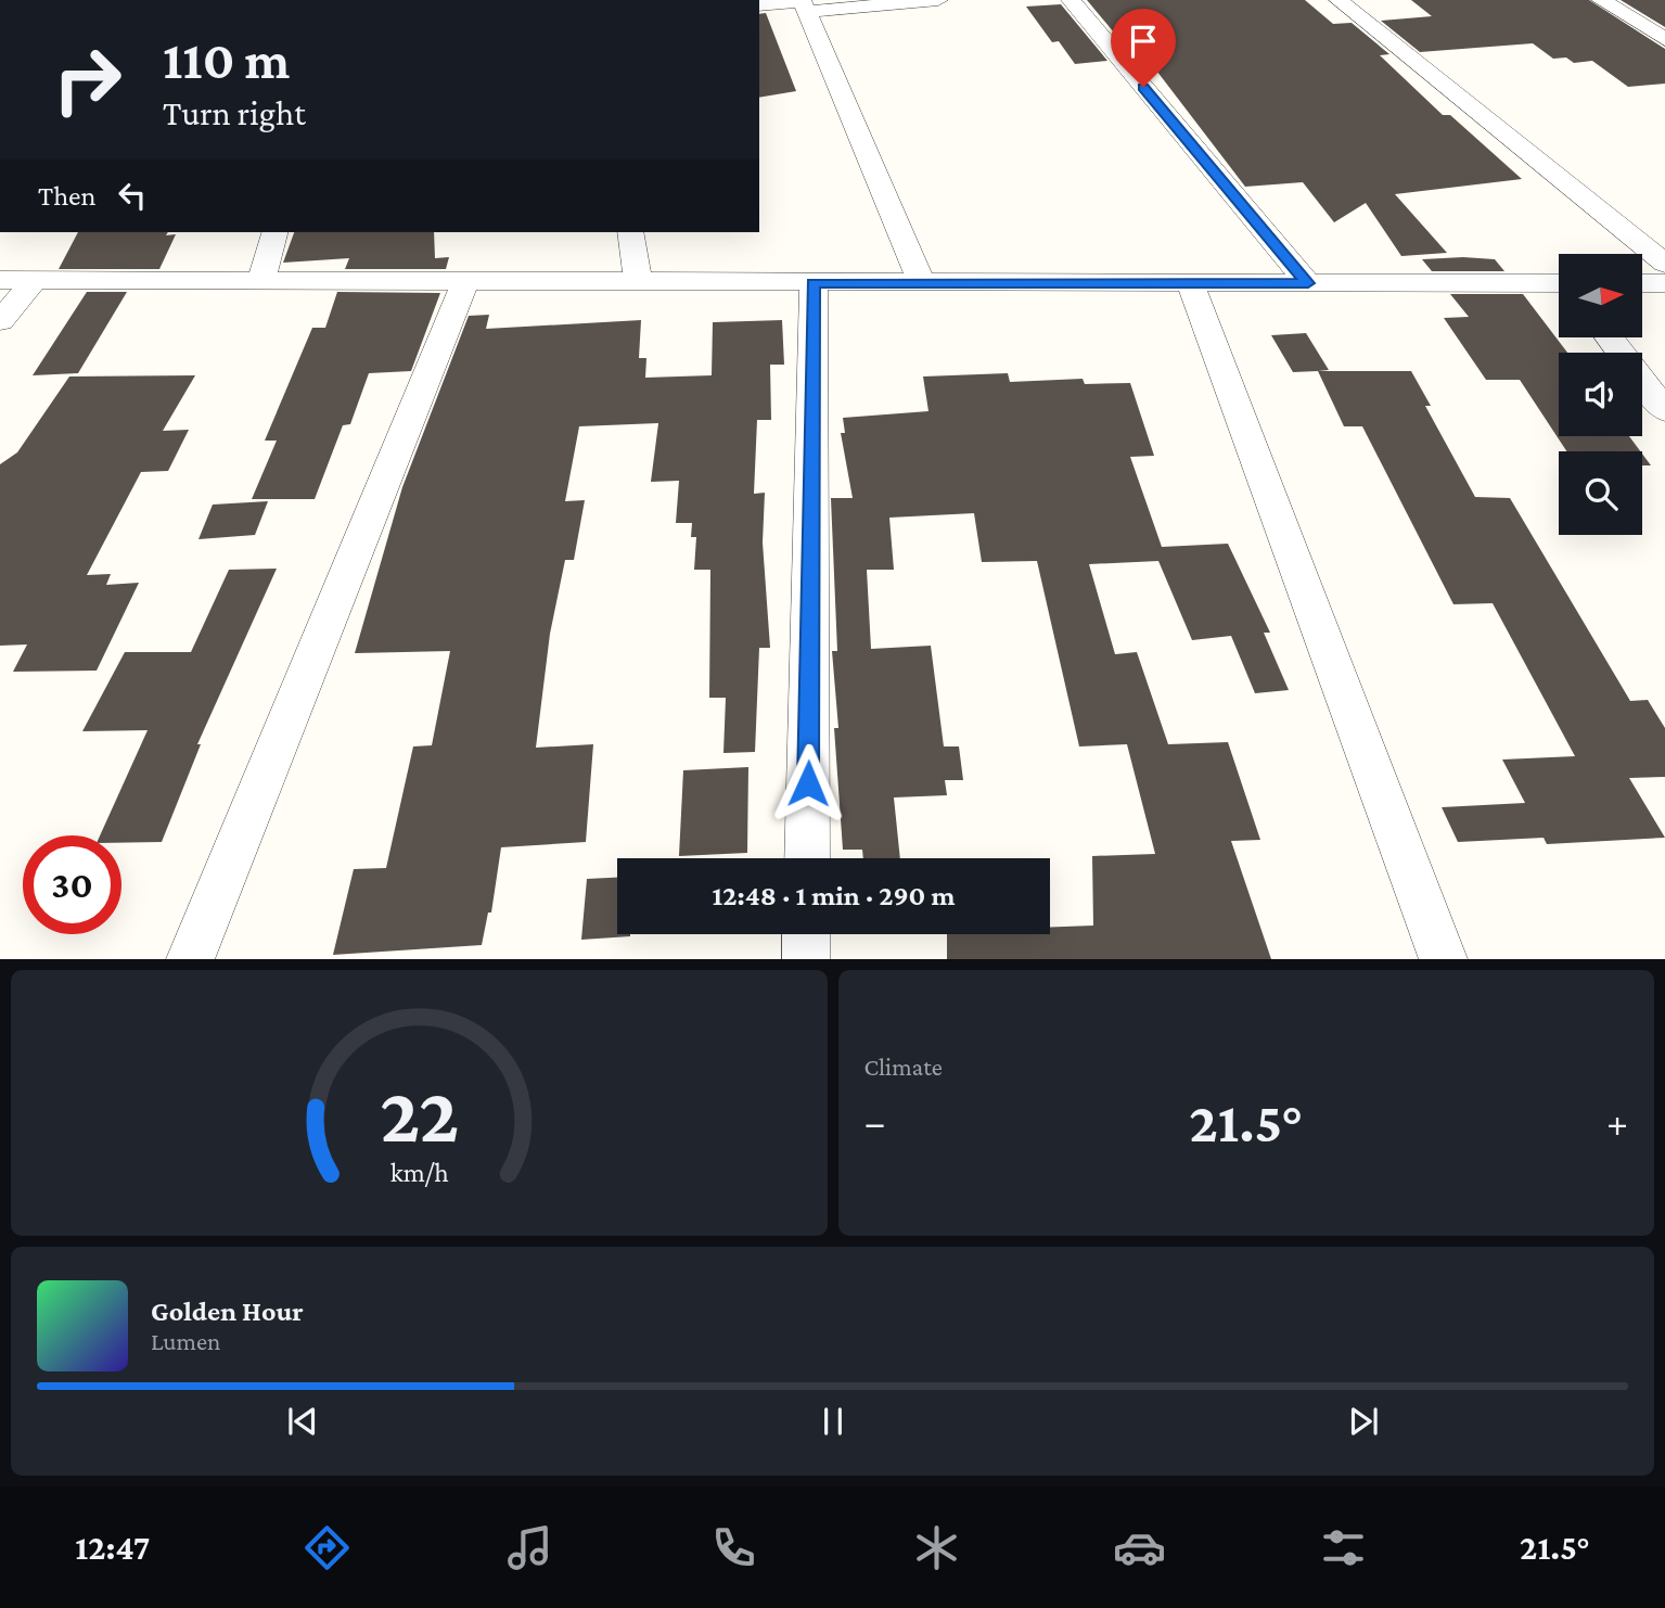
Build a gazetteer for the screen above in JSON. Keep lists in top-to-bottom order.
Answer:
{
  "north": "right",
  "page": {
    "turn": ["110 m", "Turn right"],
    "then": "Then",
    "limit": "30",
    "trip": "12:48 · 1 min · 290 m",
    "tile": "Climate",
    "heat": ["−", "21.5°", "+"],
    "song": ["Golden Hour", "Lumen"],
    "tabs": ["12:47", "21.5°"],
    "gauge": ["22", "km/h"]
  }
}
